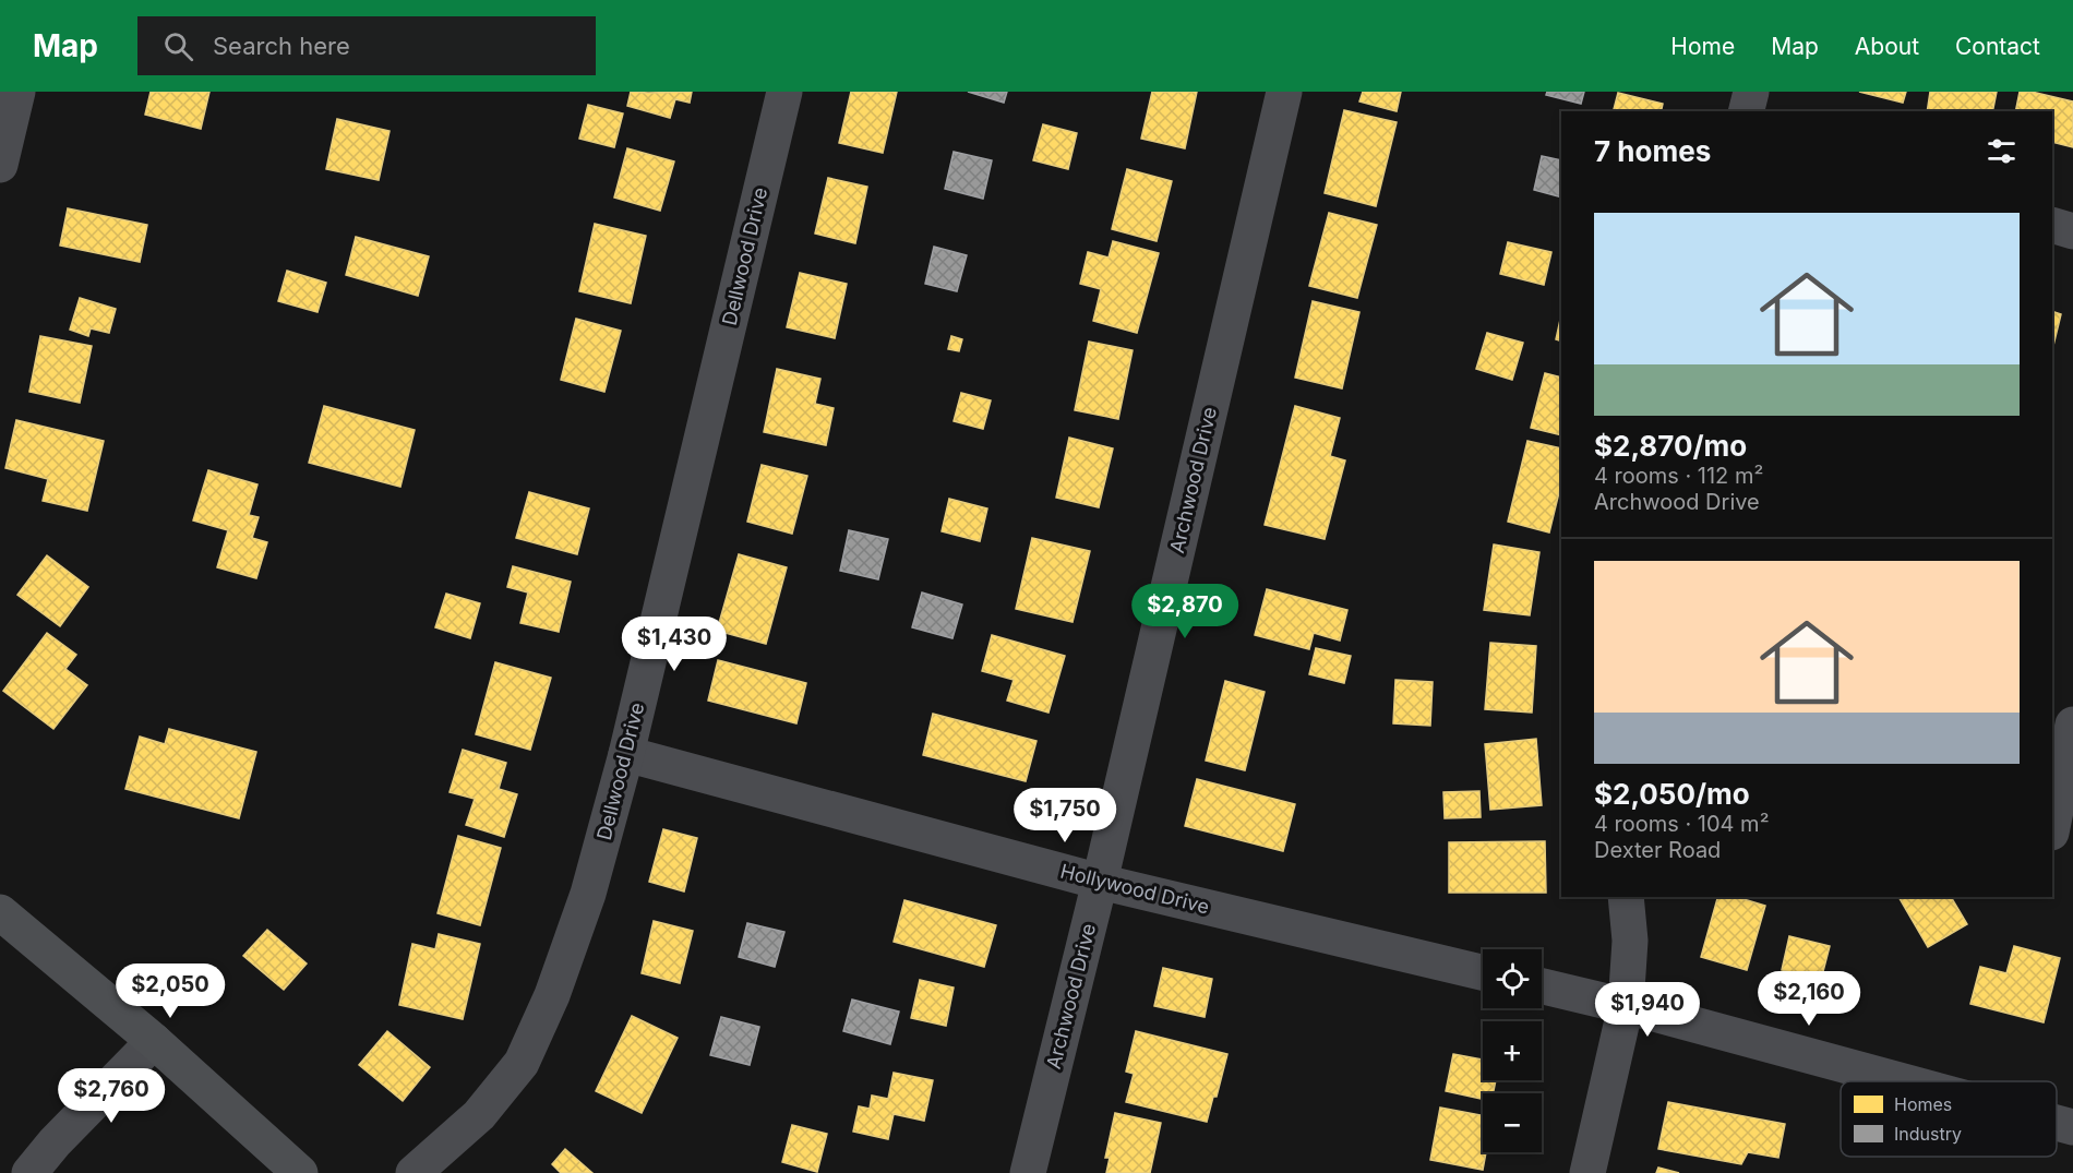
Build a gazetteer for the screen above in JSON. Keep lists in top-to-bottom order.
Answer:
{
  "streets": {
    "street": ["Dellwood Drive", "Archwood Drive", "Hollywood Drive"]
  },
  "crossings": [
    ["Dellwood Drive", "Hollywood Drive"],
    ["Archwood Drive", "Hollywood Drive"]
  ],
  "legend": ["Homes", "Industry"],
  "page": {
    "header": "Map",
    "search": "Search here",
    "nav": [
      "Home",
      "Map",
      "About",
      "Contact"
    ],
    "heading": "7 homes",
    "list": [
      {
        "name": "$2,870/mo",
        "note": "4 rooms · 112 m² · Archwood Drive"
      },
      {
        "name": "$2,050/mo",
        "note": "4 rooms · 104 m² · Dexter Road"
      }
    ],
    "price": [
      "$2,870",
      "$1,430",
      "$1,750",
      "$2,050",
      "$2,160",
      "$1,940",
      "$2,760"
    ],
    "map_buttons": ["+", "−"]
  }
}
